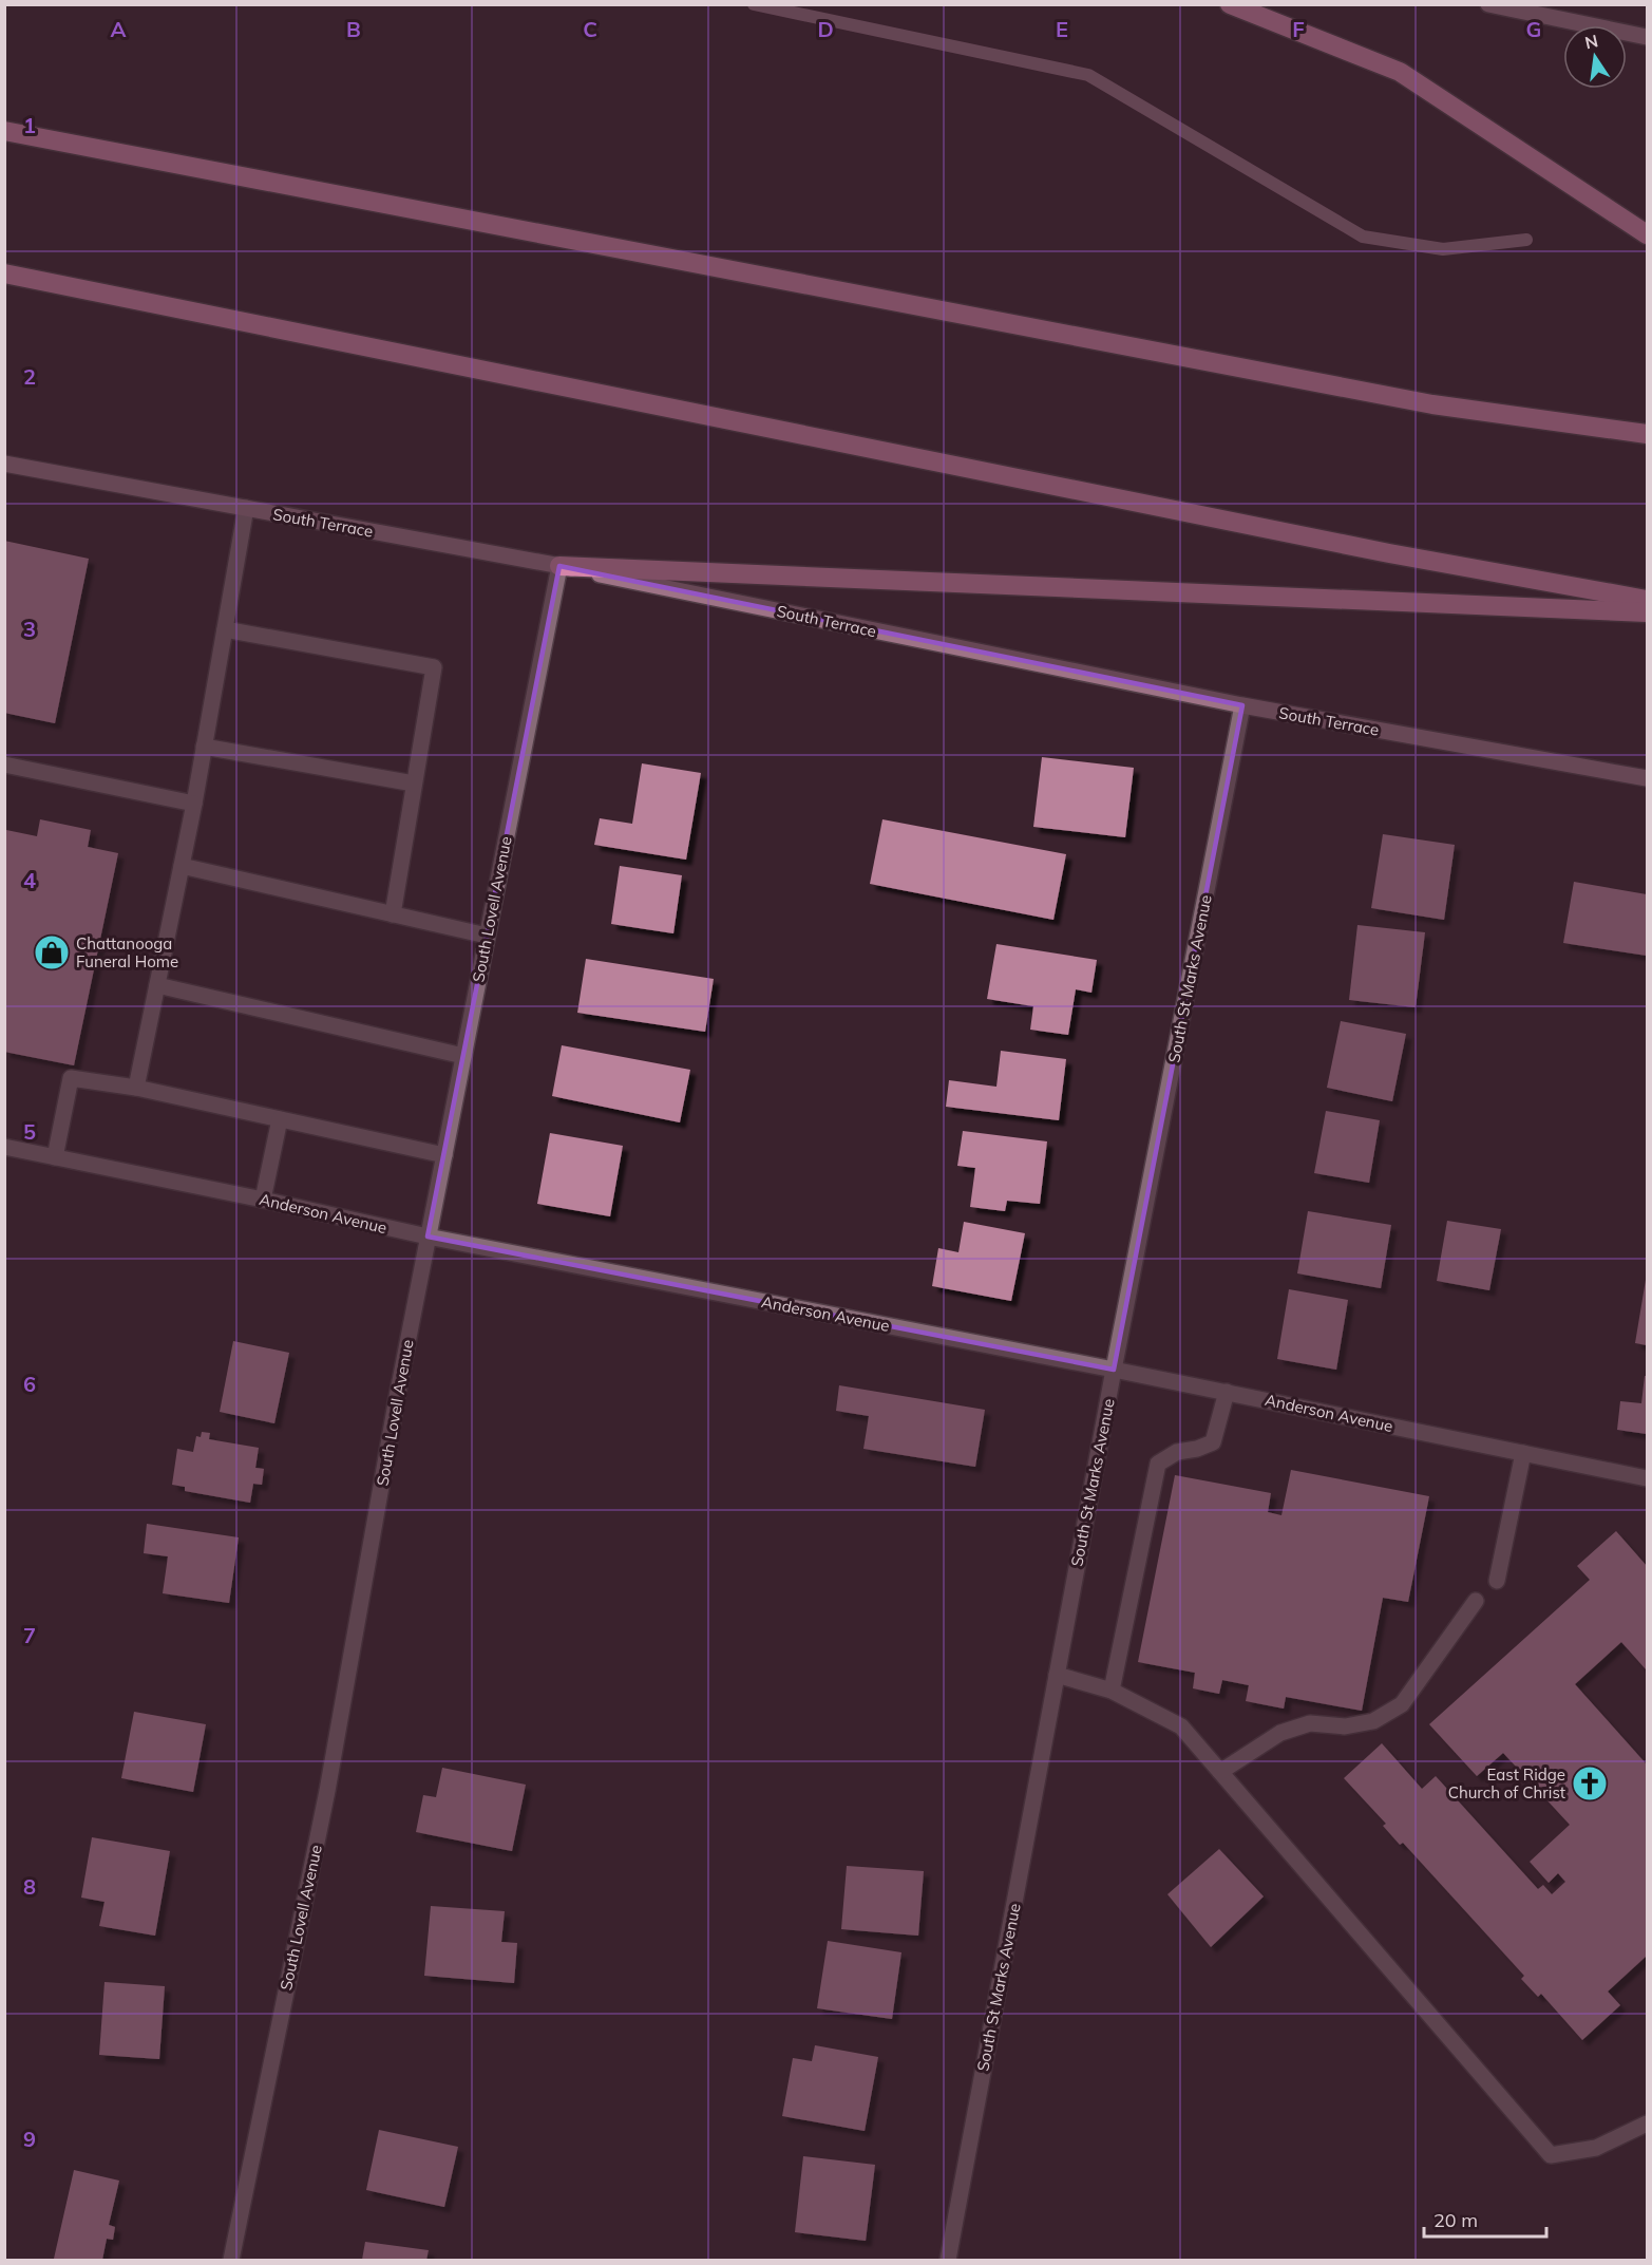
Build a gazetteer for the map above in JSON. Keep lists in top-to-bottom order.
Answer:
{
  "streets": {
    "street": [
      "South Terrace",
      "South Lovell Avenue",
      "South St Marks Avenue",
      "Anderson Avenue"
    ]
  },
  "crossings": [
    ["South Terrace", "South Lovell Avenue"],
    ["South Terrace", "South St Marks Avenue"],
    ["South Lovell Avenue", "Anderson Avenue"],
    ["South St Marks Avenue", "Anderson Avenue"]
  ],
  "places": {
    "shop": ["Chattanooga Funeral Home"],
    "church": ["East Ridge Church of Christ"]
  },
  "scale_bar": "20 m",
  "north": "top",
  "grid": {
    "columns": [
      "A",
      "B",
      "C",
      "D",
      "E",
      "F",
      "G"
    ],
    "rows": [
      "1",
      "2",
      "3",
      "4",
      "5",
      "6",
      "7",
      "8",
      "9"
    ]
  }
}
